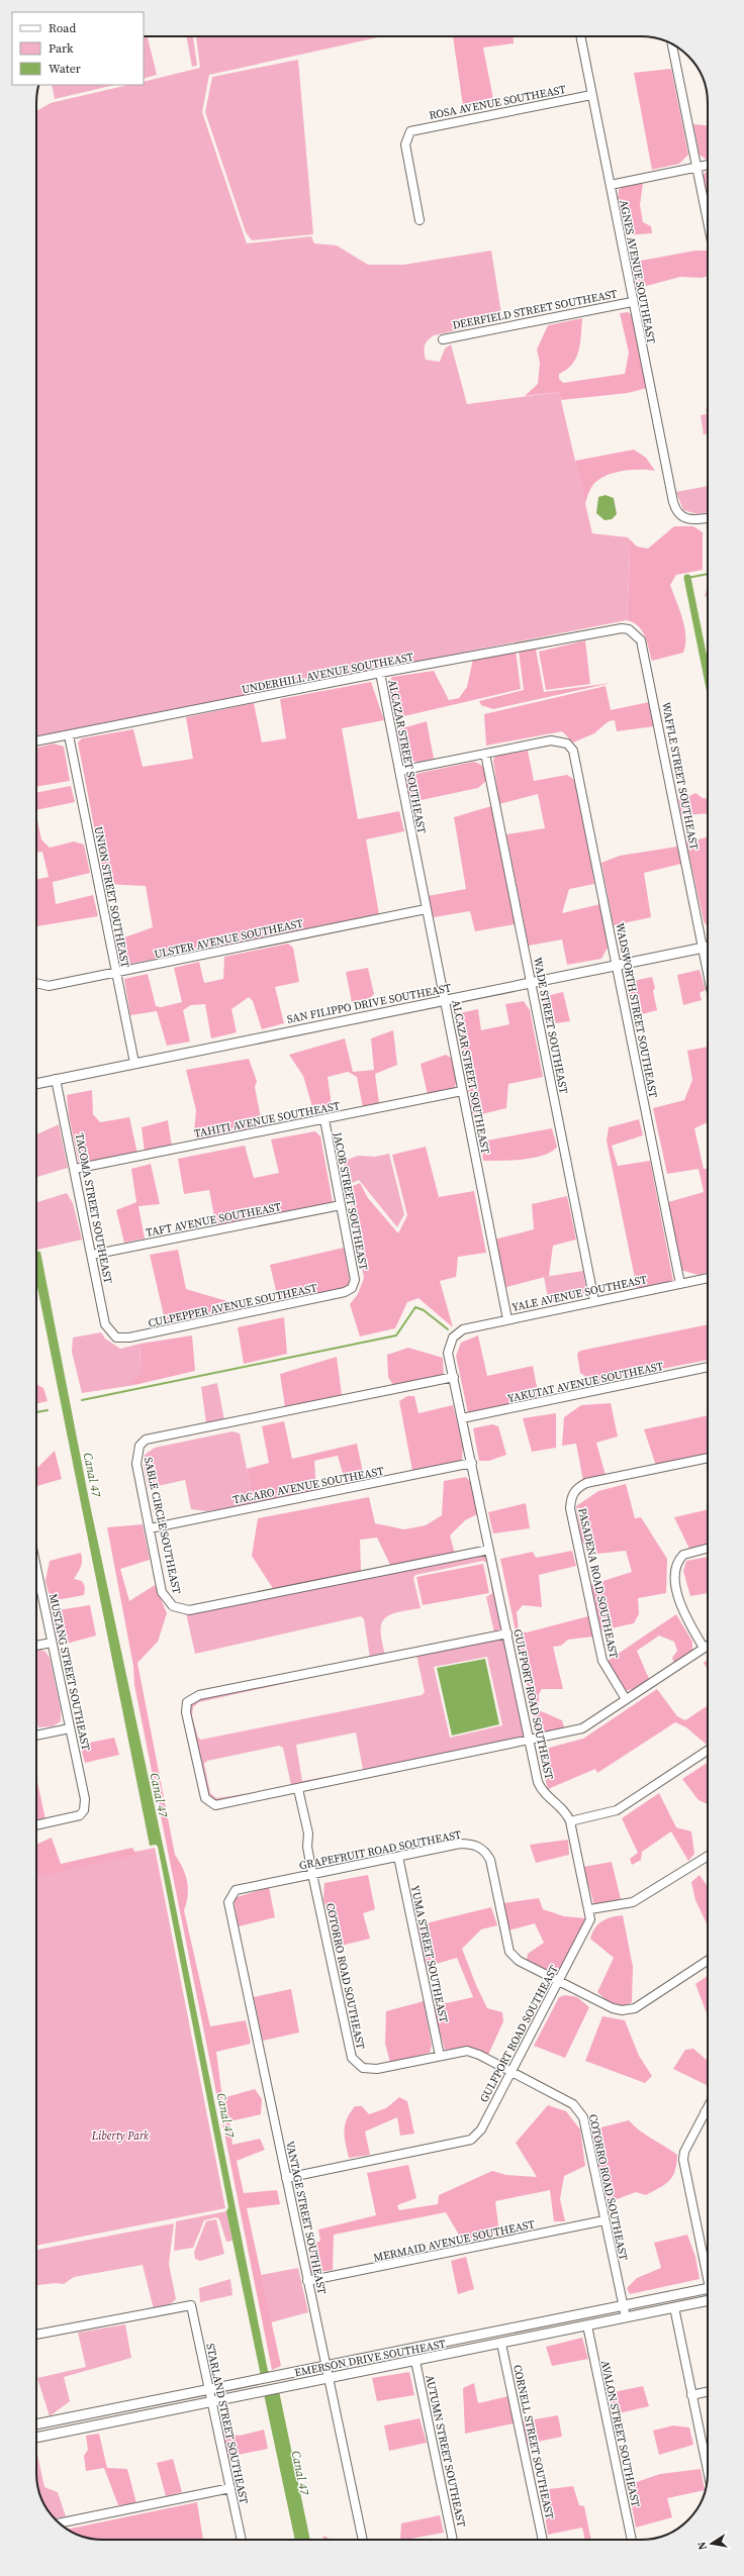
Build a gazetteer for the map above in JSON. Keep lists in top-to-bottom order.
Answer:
{
  "streets": {
    "street": [
      "ROSA AVENUE SOUTHEAST",
      "AGNES AVENUE SOUTHEAST",
      "DEERFIELD STREET SOUTHEAST",
      "UNDERHILL AVENUE SOUTHEAST",
      "ALCAZAR STREET SOUTHEAST",
      "WAFFLE STREET SOUTHEAST",
      "UNION STREET SOUTHEAST",
      "ULSTER AVENUE SOUTHEAST",
      "SAN FILIPPO DRIVE SOUTHEAST",
      "WADSWORTH STREET SOUTHEAST",
      "WADE STREET SOUTHEAST",
      "TAHITI AVENUE SOUTHEAST",
      "JACOB STREET SOUTHEAST",
      "TACOMA STREET SOUTHEAST",
      "TAFT AVENUE SOUTHEAST",
      "YALE AVENUE SOUTHEAST",
      "CULPEPPER AVENUE SOUTHEAST",
      "YAKUTAT AVENUE SOUTHEAST",
      "TACARO AVENUE SOUTHEAST",
      "SABLE CIRCLE SOUTHEAST",
      "PASADENA ROAD SOUTHEAST",
      "MUSTANG STREET SOUTHEAST",
      "GULFPORT ROAD SOUTHEAST",
      "GRAPEFRUIT ROAD SOUTHEAST",
      "YUMA STREET SOUTHEAST",
      "COTORRO ROAD SOUTHEAST",
      "VANTAGE STREET SOUTHEAST",
      "MERMAID AVENUE SOUTHEAST",
      "EMERSON DRIVE SOUTHEAST",
      "STARLAND STREET SOUTHEAST",
      "AVALON STREET SOUTHEAST",
      "CORNELL STREET SOUTHEAST",
      "AUTUMN STREET SOUTHEAST"
    ]
  },
  "crossings": [
    ["ROSA AVENUE SOUTHEAST", "AGNES AVENUE SOUTHEAST"],
    ["AGNES AVENUE SOUTHEAST", "DEERFIELD STREET SOUTHEAST"],
    ["UNDERHILL AVENUE SOUTHEAST", "ALCAZAR STREET SOUTHEAST"],
    ["UNDERHILL AVENUE SOUTHEAST", "WAFFLE STREET SOUTHEAST"],
    ["UNDERHILL AVENUE SOUTHEAST", "UNION STREET SOUTHEAST"],
    ["ALCAZAR STREET SOUTHEAST", "ULSTER AVENUE SOUTHEAST"],
    ["ALCAZAR STREET SOUTHEAST", "SAN FILIPPO DRIVE SOUTHEAST"],
    ["ALCAZAR STREET SOUTHEAST", "TAHITI AVENUE SOUTHEAST"],
    ["ALCAZAR STREET SOUTHEAST", "YALE AVENUE SOUTHEAST"],
    ["WAFFLE STREET SOUTHEAST", "SAN FILIPPO DRIVE SOUTHEAST"],
    ["UNION STREET SOUTHEAST", "ULSTER AVENUE SOUTHEAST"],
    ["UNION STREET SOUTHEAST", "SAN FILIPPO DRIVE SOUTHEAST"],
    ["SAN FILIPPO DRIVE SOUTHEAST", "WADSWORTH STREET SOUTHEAST"],
    ["SAN FILIPPO DRIVE SOUTHEAST", "WADE STREET SOUTHEAST"],
    ["SAN FILIPPO DRIVE SOUTHEAST", "TACOMA STREET SOUTHEAST"],
    ["WADSWORTH STREET SOUTHEAST", "WADE STREET SOUTHEAST"],
    ["WADSWORTH STREET SOUTHEAST", "YALE AVENUE SOUTHEAST"],
    ["WADE STREET SOUTHEAST", "YALE AVENUE SOUTHEAST"],
    ["TAHITI AVENUE SOUTHEAST", "JACOB STREET SOUTHEAST"],
    ["TAHITI AVENUE SOUTHEAST", "TACOMA STREET SOUTHEAST"],
    ["JACOB STREET SOUTHEAST", "TAFT AVENUE SOUTHEAST"],
    ["JACOB STREET SOUTHEAST", "CULPEPPER AVENUE SOUTHEAST"],
    ["TACOMA STREET SOUTHEAST", "TAFT AVENUE SOUTHEAST"],
    ["TACOMA STREET SOUTHEAST", "CULPEPPER AVENUE SOUTHEAST"],
    ["YALE AVENUE SOUTHEAST", "GULFPORT ROAD SOUTHEAST"],
    ["YAKUTAT AVENUE SOUTHEAST", "GULFPORT ROAD SOUTHEAST"],
    ["TACARO AVENUE SOUTHEAST", "SABLE CIRCLE SOUTHEAST"],
    ["TACARO AVENUE SOUTHEAST", "GULFPORT ROAD SOUTHEAST"],
    ["SABLE CIRCLE SOUTHEAST", "GULFPORT ROAD SOUTHEAST"],
    ["GULFPORT ROAD SOUTHEAST", "GRAPEFRUIT ROAD SOUTHEAST"],
    ["GULFPORT ROAD SOUTHEAST", "COTORRO ROAD SOUTHEAST"],
    ["GULFPORT ROAD SOUTHEAST", "VANTAGE STREET SOUTHEAST"],
    ["GRAPEFRUIT ROAD SOUTHEAST", "YUMA STREET SOUTHEAST"],
    ["GRAPEFRUIT ROAD SOUTHEAST", "COTORRO ROAD SOUTHEAST"],
    ["GRAPEFRUIT ROAD SOUTHEAST", "VANTAGE STREET SOUTHEAST"],
    ["YUMA STREET SOUTHEAST", "COTORRO ROAD SOUTHEAST"],
    ["COTORRO ROAD SOUTHEAST", "MERMAID AVENUE SOUTHEAST"],
    ["COTORRO ROAD SOUTHEAST", "EMERSON DRIVE SOUTHEAST"],
    ["VANTAGE STREET SOUTHEAST", "MERMAID AVENUE SOUTHEAST"],
    ["VANTAGE STREET SOUTHEAST", "EMERSON DRIVE SOUTHEAST"],
    ["EMERSON DRIVE SOUTHEAST", "STARLAND STREET SOUTHEAST"],
    ["EMERSON DRIVE SOUTHEAST", "AVALON STREET SOUTHEAST"],
    ["EMERSON DRIVE SOUTHEAST", "CORNELL STREET SOUTHEAST"],
    ["EMERSON DRIVE SOUTHEAST", "AUTUMN STREET SOUTHEAST"]
  ],
  "water": ["Canal 47"],
  "parks": ["Liberty Park"],
  "legend": ["Road", "Park", "Water"],
  "north": "left"
}
